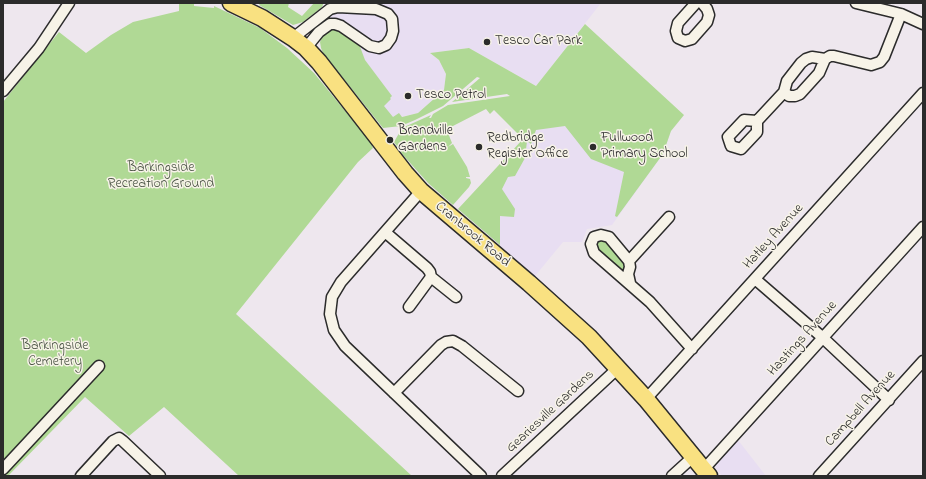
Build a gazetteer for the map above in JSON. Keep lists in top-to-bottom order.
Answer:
{
  "streets": {
    "main road": ["Cranbrook Road"],
    "street": [
      "Hatley Avenue",
      "Hastings Avenue",
      "Campbell Avenue",
      "Geariesville Gardens"
    ]
  },
  "crossings": [
    ["Cranbrook Road", "Hatley Avenue"],
    ["Cranbrook Road", "Hastings Avenue"],
    ["Cranbrook Road", "Geariesville Gardens"]
  ],
  "parks": ["Barkingside Recreation Ground", "Barkingside Cemetery"],
  "places": [
    "Tesco Car Park",
    "Tesco Petrol",
    "Brandville Gardens",
    "Redbridge Register Office",
    "Fullwood Primary School"
  ]
}
